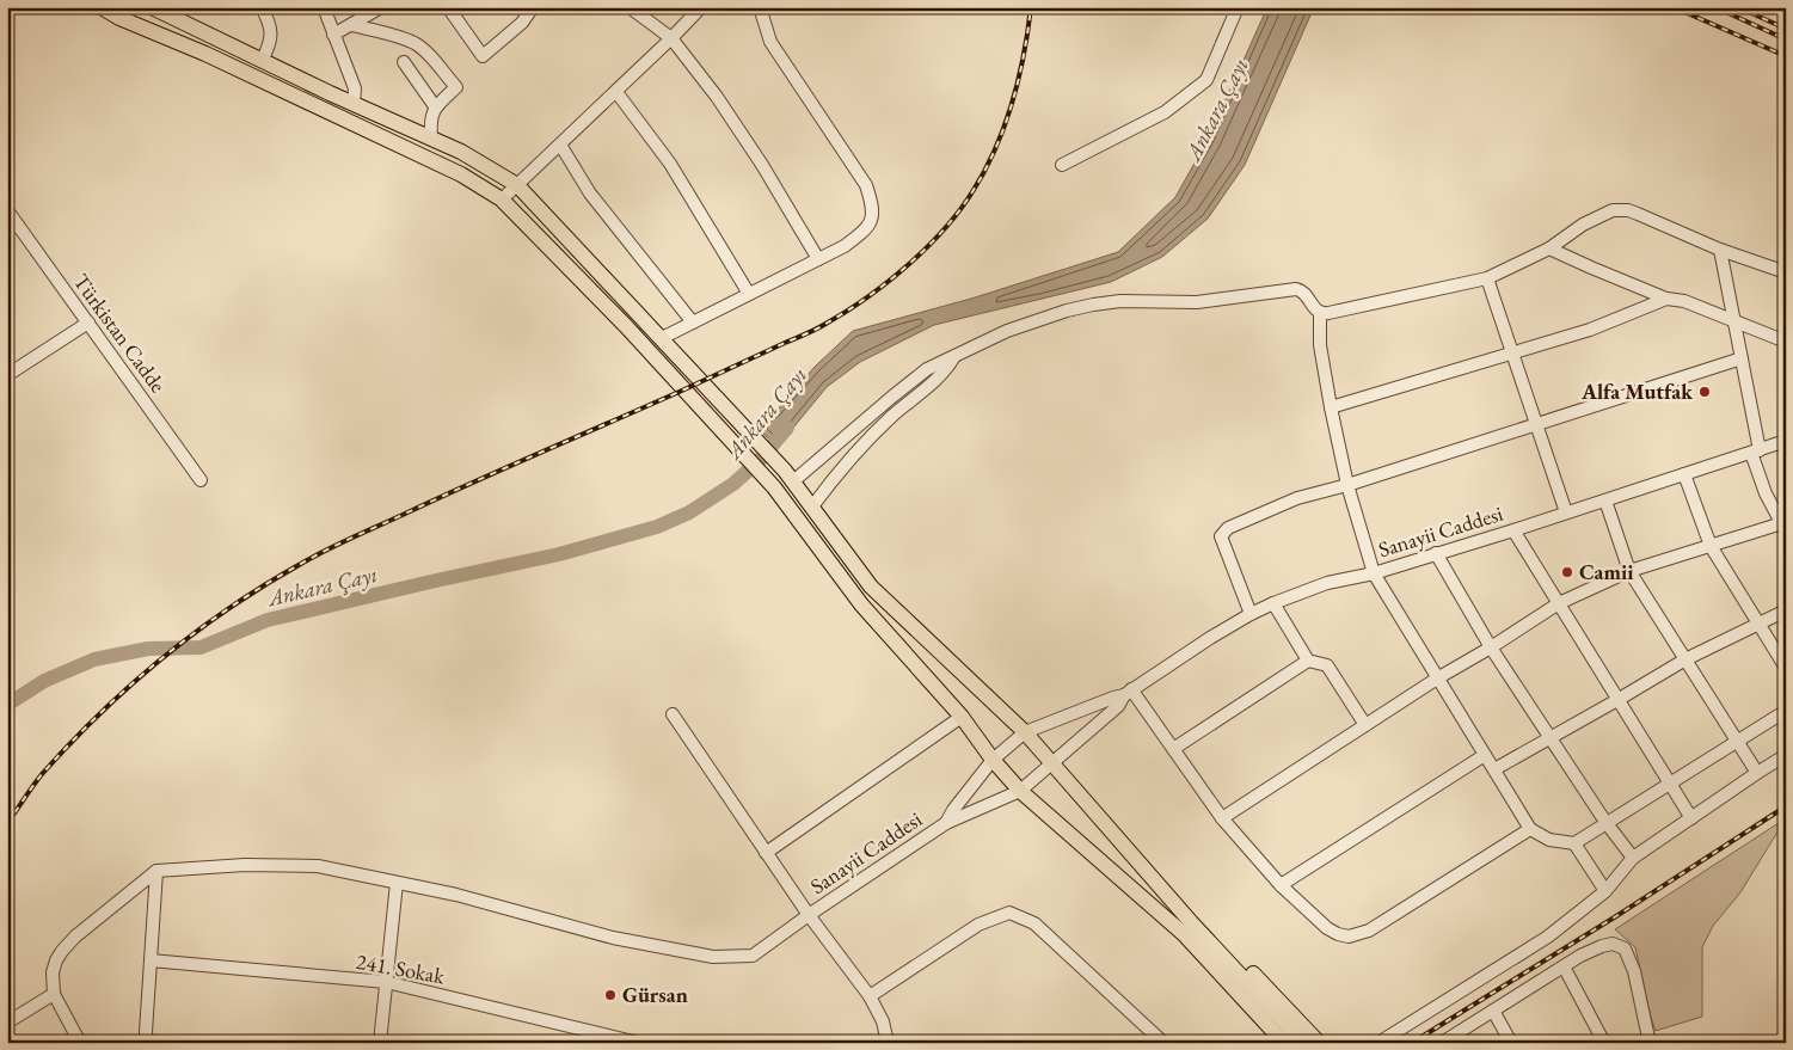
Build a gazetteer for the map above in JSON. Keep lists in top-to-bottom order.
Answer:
{
  "streets": {
    "street": ["Türkistan Cadde", "Sanayii Caddesi", "241. Sokak"]
  },
  "water": ["Ankara Çayı"],
  "places": ["Alfa Mutfak", "Camii", "Gürsan"]
}
